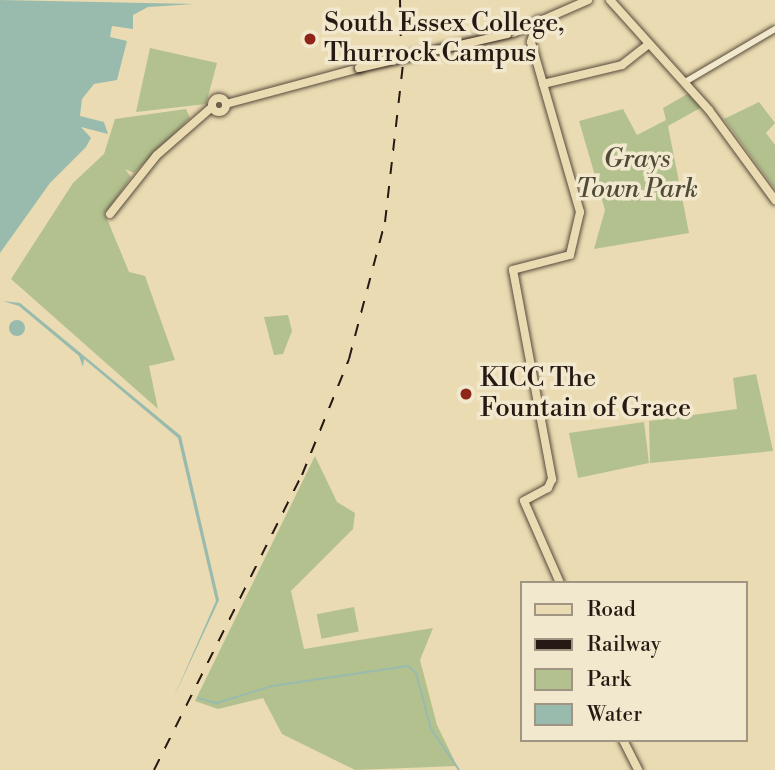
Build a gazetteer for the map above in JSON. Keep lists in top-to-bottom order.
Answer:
{
  "parks": ["Grays Town Park"],
  "places": ["South Essex College, Thurrock Campus", "KICC The Fountain of Grace"],
  "legend": [
    "Road",
    "Railway",
    "Park",
    "Water"
  ]
}
